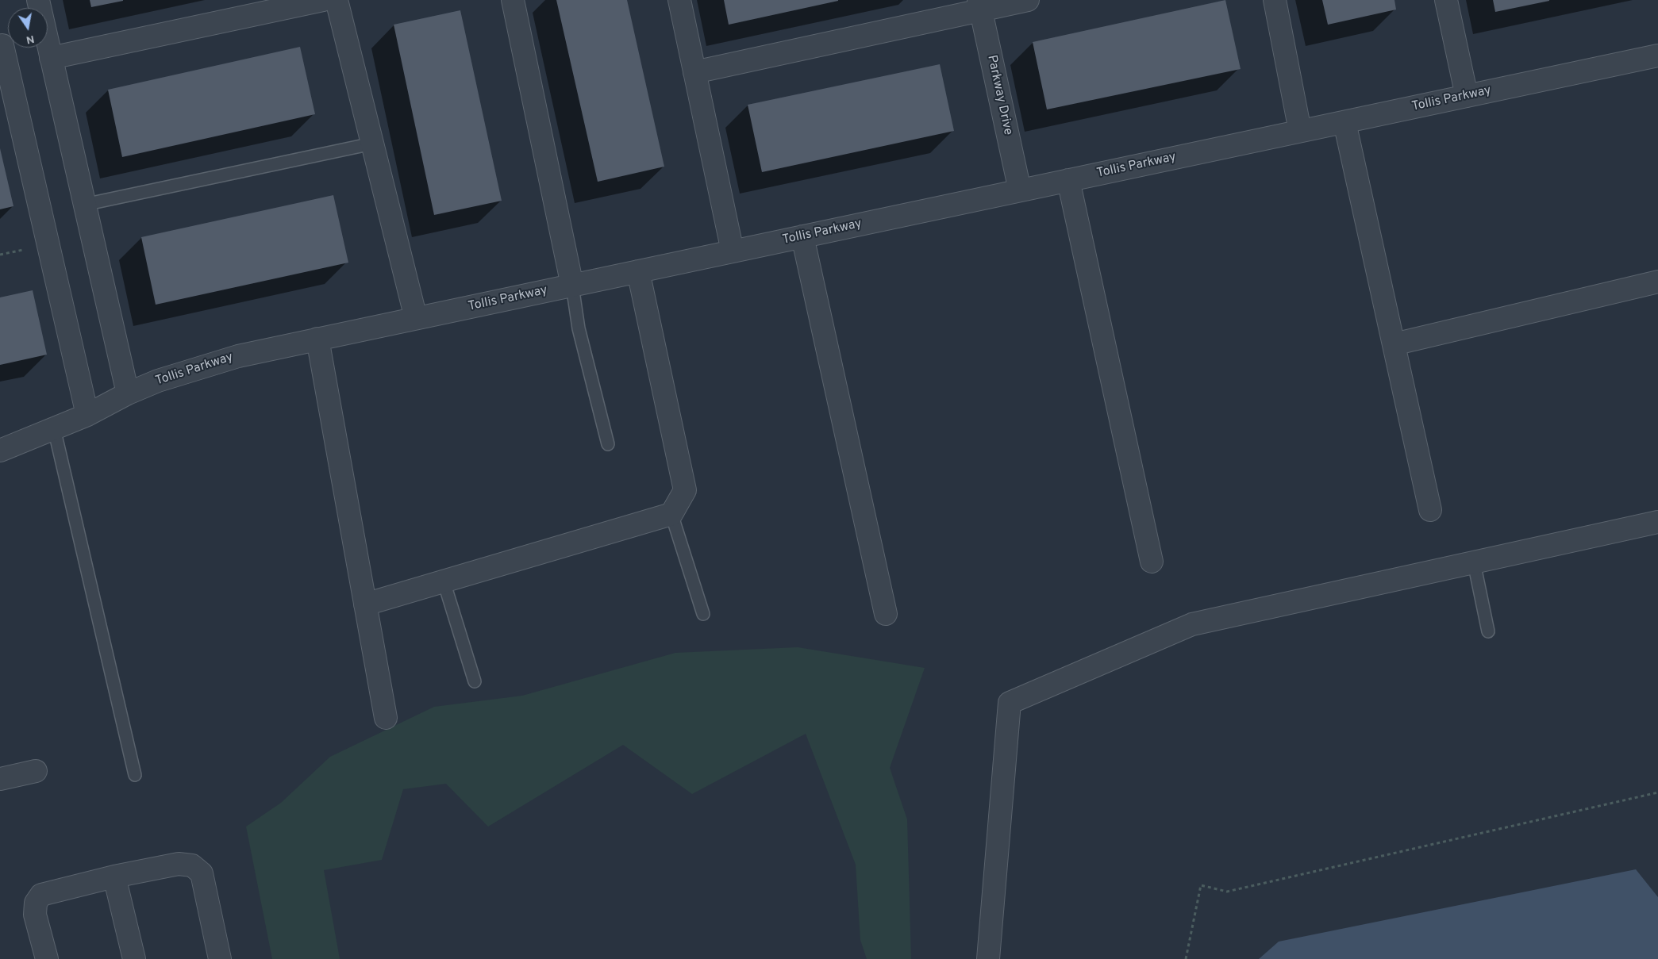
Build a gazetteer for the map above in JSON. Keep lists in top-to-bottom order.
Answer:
{
  "streets": {
    "street": ["Parkway Drive", "Tollis Parkway"]
  },
  "crossings": [
    ["Parkway Drive", "Tollis Parkway"]
  ],
  "north": "bottom"
}
